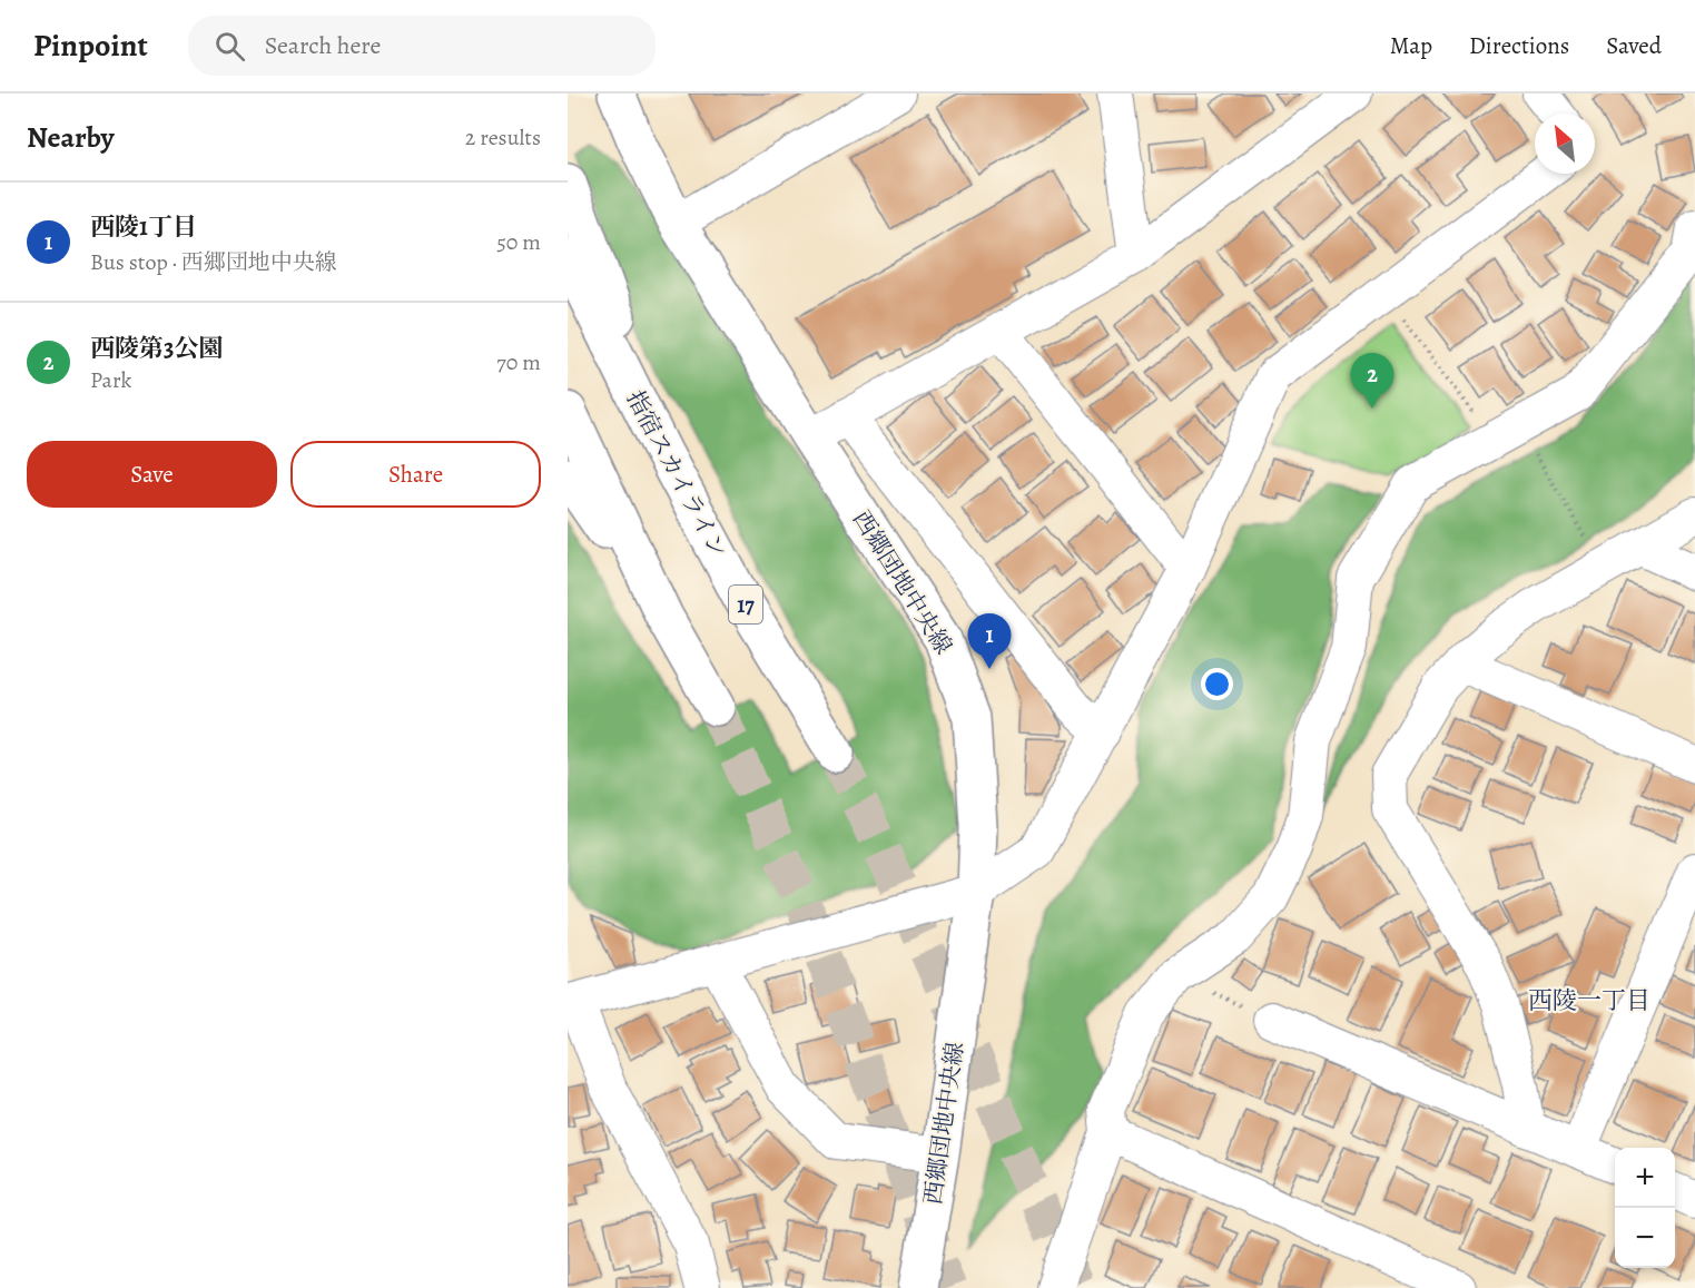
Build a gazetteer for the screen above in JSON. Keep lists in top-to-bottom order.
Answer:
{
  "streets": {
    "main road": ["指宿スカイライン", "西郷団地中央線", "17"]
  },
  "districts": ["西陵一丁目"],
  "north": "top left",
  "page": {
    "header": "Pinpoint",
    "search": "Search here",
    "nav": ["Map", "Directions", "Saved"],
    "heading": ["Nearby", "2 results"],
    "list": [
      {
        "mark": "1",
        "name": "西陵1丁目",
        "note": "Bus stop · 西郷団地中央線",
        "value": "50 m"
      },
      {
        "mark": "2",
        "name": "西陵第3公園",
        "note": "Park",
        "value": "70 m"
      }
    ],
    "pins": ["2", "1"],
    "buttons": ["Save", "Share"],
    "map_buttons": ["+", "−"]
  }
}
